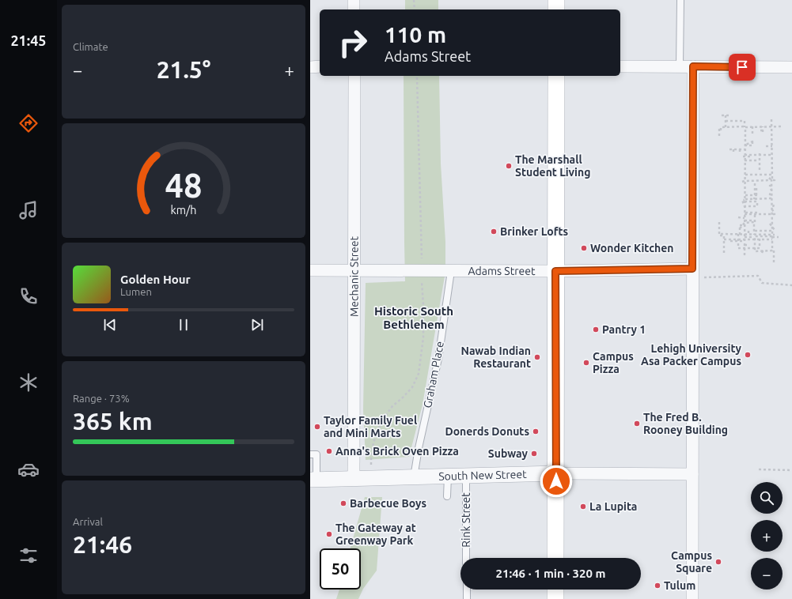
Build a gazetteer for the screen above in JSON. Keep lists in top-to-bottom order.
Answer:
{
  "streets": {
    "street": ["Adams Street", "Mechanic Street", "South New Street"],
    "lane": ["Graham Place", "Rink Street"]
  },
  "crossings": [
    ["Adams Street", "Mechanic Street"],
    ["Adams Street", "Graham Place"],
    ["Mechanic Street", "South New Street"],
    ["Graham Place", "South New Street"],
    ["South New Street", "Rink Street"]
  ],
  "districts": ["Historic South Bethlehem"],
  "places": [
    "The Marshall Student Living",
    "Brinker Lofts",
    "Wonder Kitchen",
    "Pantry 1",
    "Lehigh University Asa Packer Campus",
    "Nawab Indian Restaurant",
    "Campus Pizza",
    "The Fred B. Rooney Building",
    "Taylor Family Fuel and Mini Marts",
    "Donerds Donuts",
    "Anna's Brick Oven Pizza",
    "Subway",
    "Barbecue Boys",
    "La Lupita",
    "The Gateway at Greenway Park",
    "Campus Square",
    "Tulum"
  ],
  "page": {
    "tabs": "21:45",
    "tile": [
      "Climate",
      ["Range · 73%", "365 km"],
      ["Arrival", "21:46"]
    ],
    "turn": ["110 m", "Adams Street"],
    "heat": ["−", "21.5°", "+"],
    "song": ["Golden Hour", "Lumen"],
    "map_buttons": ["+", "−"],
    "limit": "50",
    "trip": "21:46 · 1 min · 320 m",
    "gauge": ["48", "km/h"]
  }
}
